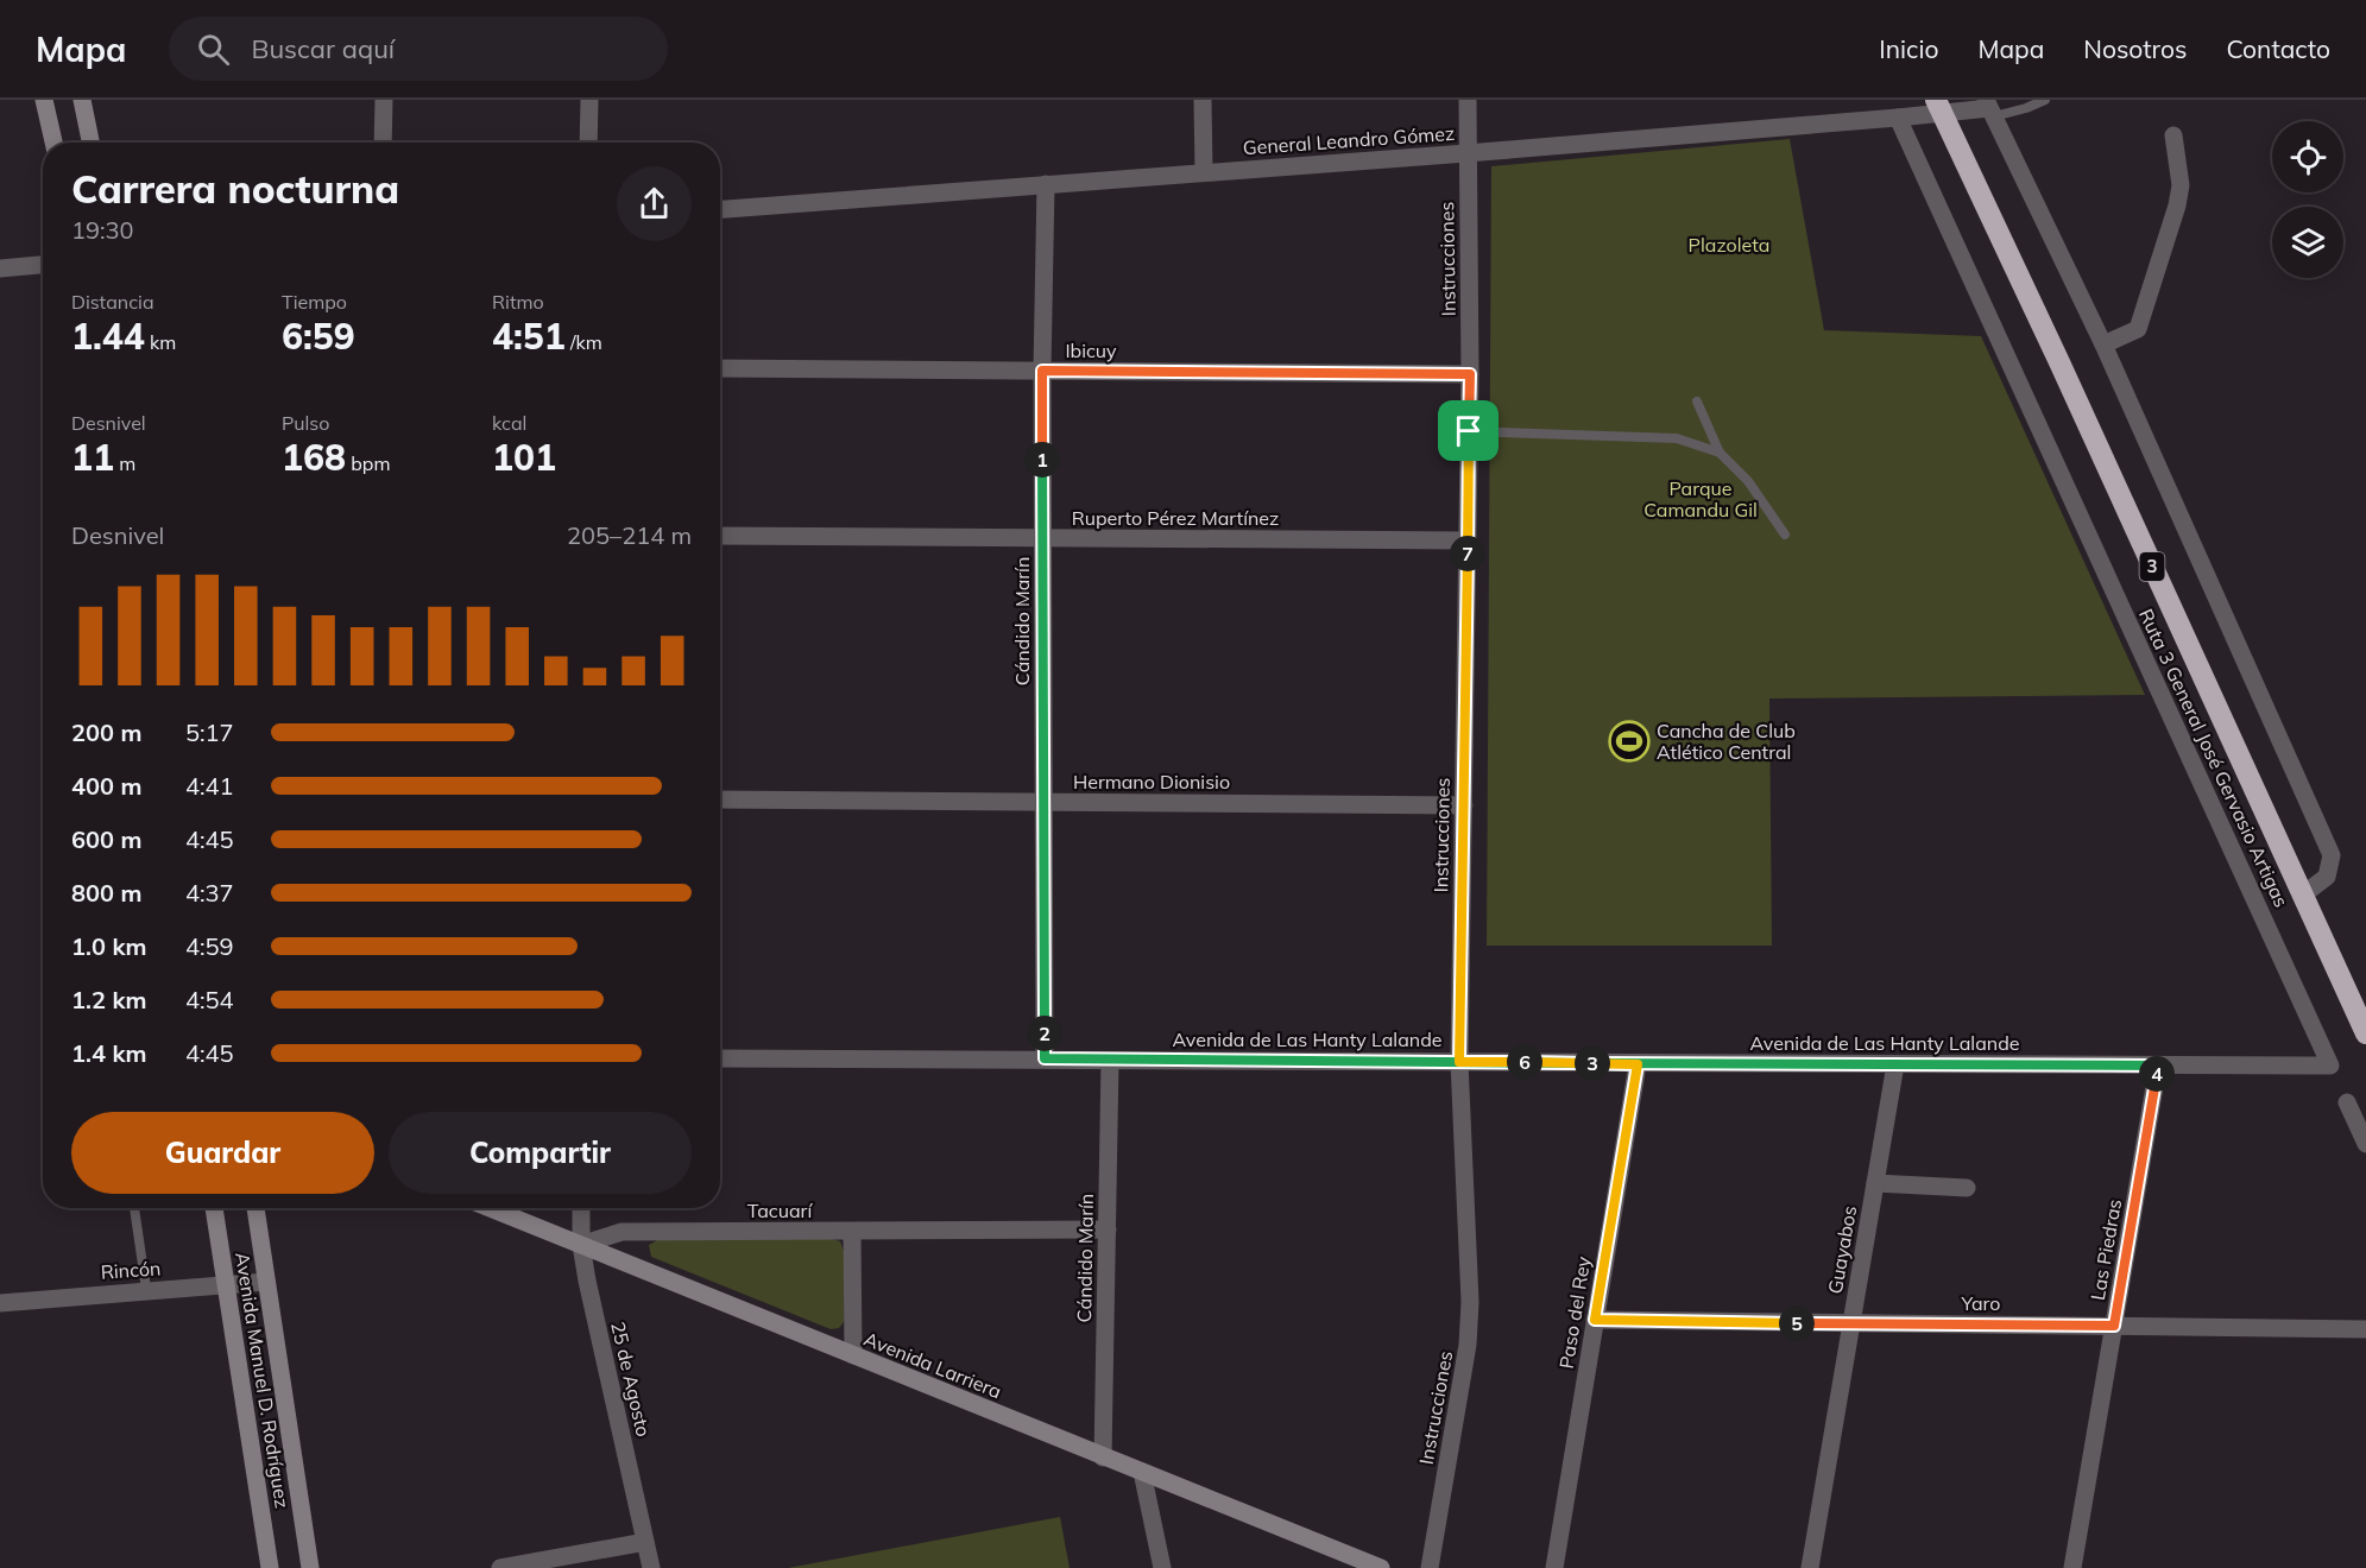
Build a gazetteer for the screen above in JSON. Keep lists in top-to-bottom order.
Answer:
{
  "streets": {
    "highway": ["3", "Ruta 3 General José Gervasio Artigas"],
    "street": [
      "General Leandro Gómez",
      "Instrucciones",
      "Ibicuy",
      "Ruperto Pérez Martínez",
      "Cándido Marín",
      "Hermano Dionisio",
      "Avenida de Las Hanty Lalande",
      "Tacuarí",
      "Guayabos",
      "Las Piedras",
      "Rincón",
      "Yaro",
      "Paso del Rey",
      "Avenida Larriera",
      "25 de Agosto",
      "Avenida Manuel D. Rodríguez"
    ]
  },
  "crossings": [
    ["General Leandro Gómez", "Instrucciones"],
    ["General Leandro Gómez", "Cándido Marín"],
    ["General Leandro Gómez", "Ruta 3 General José Gervasio Artigas"],
    ["Instrucciones", "Ibicuy"],
    ["Instrucciones", "Ruperto Pérez Martínez"],
    ["Instrucciones", "Hermano Dionisio"],
    ["Instrucciones", "Avenida de Las Hanty Lalande"],
    ["Ibicuy", "Cándido Marín"],
    ["Ruperto Pérez Martínez", "Cándido Marín"],
    ["Cándido Marín", "Hermano Dionisio"],
    ["Cándido Marín", "Avenida de Las Hanty Lalande"],
    ["Cándido Marín", "Tacuarí"],
    ["Cándido Marín", "Avenida Larriera"],
    ["Ruta 3 General José Gervasio Artigas", "Avenida de Las Hanty Lalande"],
    ["Avenida de Las Hanty Lalande", "Guayabos"],
    ["Avenida de Las Hanty Lalande", "Las Piedras"],
    ["Avenida de Las Hanty Lalande", "Paso del Rey"],
    ["Tacuarí", "Avenida Larriera"],
    ["Tacuarí", "25 de Agosto"],
    ["Guayabos", "Yaro"],
    ["Las Piedras", "Yaro"],
    ["Rincón", "Avenida Manuel D. Rodríguez"],
    ["Yaro", "Paso del Rey"],
    ["Avenida Larriera", "25 de Agosto"]
  ],
  "parks": ["Plazoleta", "Parque Camandu Gil"],
  "places": {
    "sports": ["Cancha de Club Atlético Central"]
  },
  "page": {
    "header": "Mapa",
    "search": "Buscar aquí",
    "nav": [
      "Inicio",
      "Mapa",
      "Nosotros",
      "Contacto"
    ],
    "heading": ["Carrera nocturna", "19:30"],
    "stats": [
      ["Distancia", "1.44 km"],
      ["Tiempo", "6:59"],
      ["Ritmo", "4:51 /km"],
      ["Desnivel", "11 m"],
      ["Pulso", "168 bpm"],
      ["kcal", "101"]
    ],
    "pins": [
      "1",
      "7",
      "2",
      "6",
      "3",
      "4",
      "5"
    ],
    "chart": ["Desnivel", "205–214 m"],
    "list": [
      {
        "name": "200 m",
        "note": "5:17"
      },
      {
        "name": "400 m",
        "note": "4:41"
      },
      {
        "name": "600 m",
        "note": "4:45"
      },
      {
        "name": "800 m",
        "note": "4:37"
      },
      {
        "name": "1.0 km",
        "note": "4:59"
      },
      {
        "name": "1.2 km",
        "note": "4:54"
      },
      {
        "name": "1.4 km",
        "note": "4:45"
      }
    ],
    "buttons": ["Guardar", "Compartir"]
  }
}
